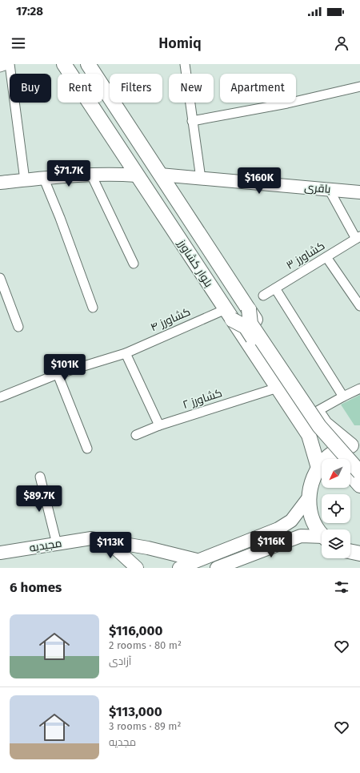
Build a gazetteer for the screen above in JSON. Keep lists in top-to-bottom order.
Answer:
{
  "streets": {
    "main road": ["بلوار کشاورز"],
    "street": [
      "باقری",
      "کشاورز ۳",
      "کشاورز ۴",
      "کشاورز ۲",
      "مجیدیه"
    ]
  },
  "crossings": [
    ["باقری", "بلوار کشاورز"],
    ["بلوار کشاورز", "کشاورز ۴"],
    ["بلوار کشاورز", "کشاورز ۲"]
  ],
  "north": "bottom left",
  "page": {
    "status": "17:28",
    "header": "Homiq",
    "chip": [
      "Buy",
      "Rent",
      "Filters",
      "New",
      "Apartment"
    ],
    "price": [
      "$71.7K",
      "$160K",
      "$101K",
      "$89.7K",
      "$116K",
      "$113K"
    ],
    "heading": "6 homes",
    "list": [
      {
        "name": "$116,000",
        "note": "2 rooms · 80 m² · آزادی"
      },
      {
        "name": "$113,000",
        "note": "3 rooms · 89 m² · مجدیه"
      }
    ]
  }
}
